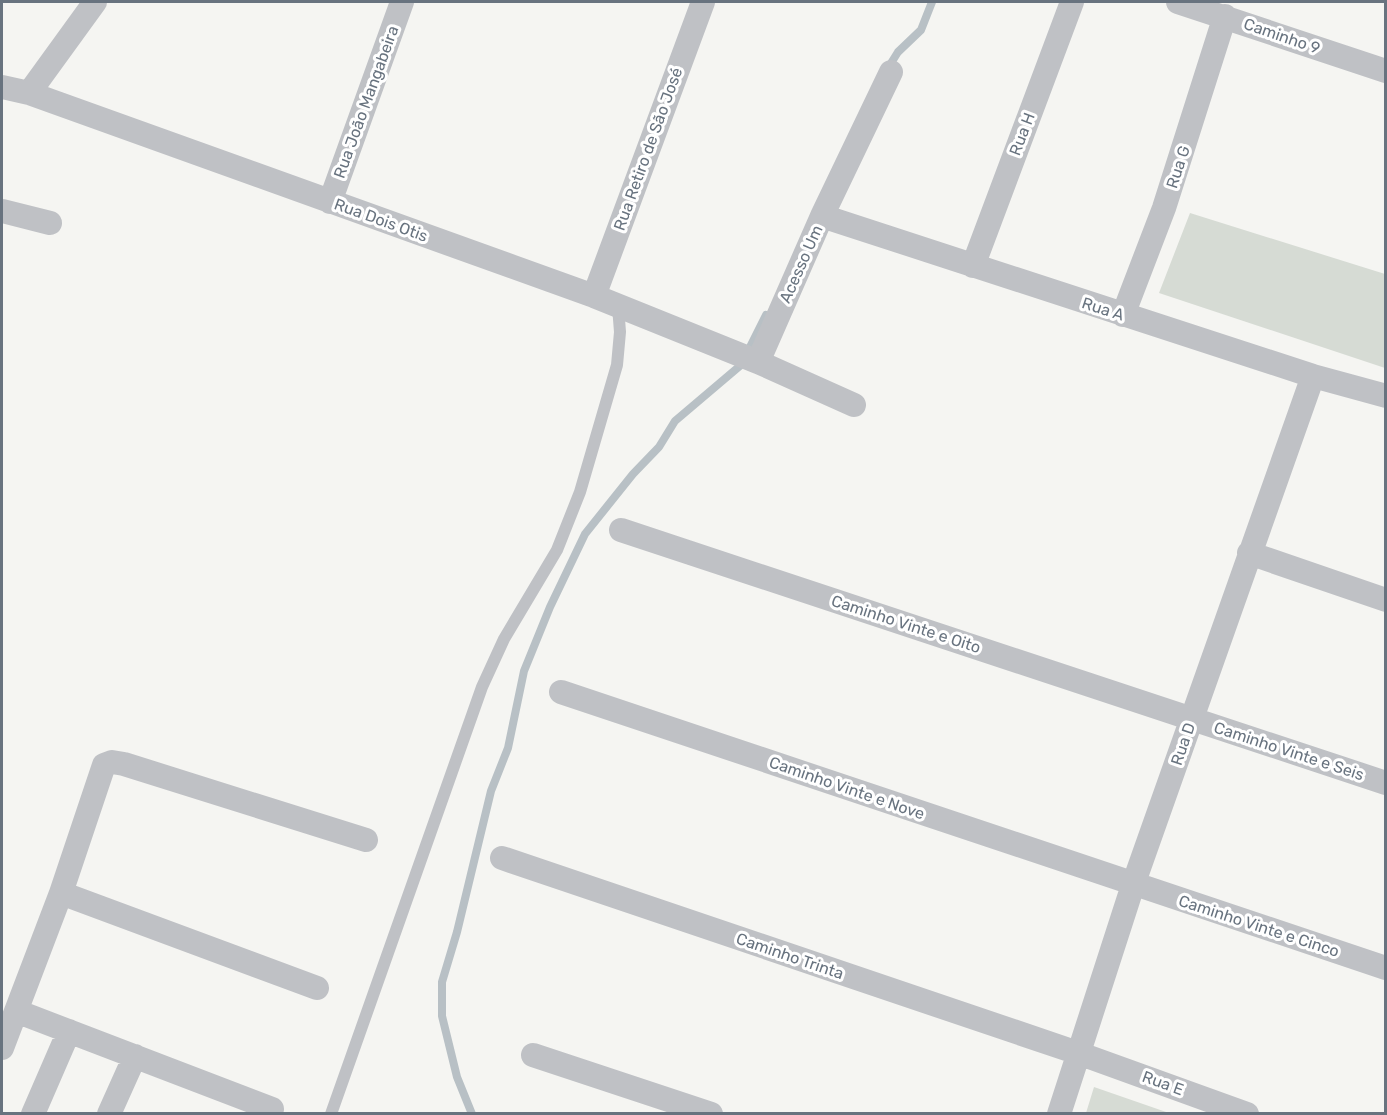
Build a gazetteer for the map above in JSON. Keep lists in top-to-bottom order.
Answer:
{
  "streets": {
    "street": [
      "Caminho 9",
      "Rua João Mangabeira",
      "Rua H",
      "Rua Retiro de São José",
      "Rua G",
      "Rua Dois Otis",
      "Acesso Um",
      "Rua A",
      "Caminho Vinte e Oito",
      "Rua D",
      "Caminho Vinte e Seis",
      "Caminho Vinte e Nove",
      "Caminho Vinte e Cinco",
      "Caminho Trinta",
      "Rua E"
    ]
  },
  "crossings": [
    ["Caminho 9", "Rua G"],
    ["Rua João Mangabeira", "Rua Dois Otis"],
    ["Rua H", "Rua A"],
    ["Rua Retiro de São José", "Rua Dois Otis"],
    ["Rua G", "Rua A"],
    ["Rua Dois Otis", "Acesso Um"],
    ["Acesso Um", "Rua A"],
    ["Rua A", "Rua D"],
    ["Caminho Vinte e Oito", "Rua D"],
    ["Caminho Vinte e Oito", "Caminho Vinte e Seis"],
    ["Rua D", "Caminho Vinte e Seis"],
    ["Rua D", "Caminho Vinte e Nove"],
    ["Rua D", "Caminho Vinte e Cinco"],
    ["Rua D", "Caminho Trinta"],
    ["Rua D", "Rua E"],
    ["Caminho Vinte e Nove", "Caminho Vinte e Cinco"],
    ["Caminho Trinta", "Rua E"]
  ]
}
